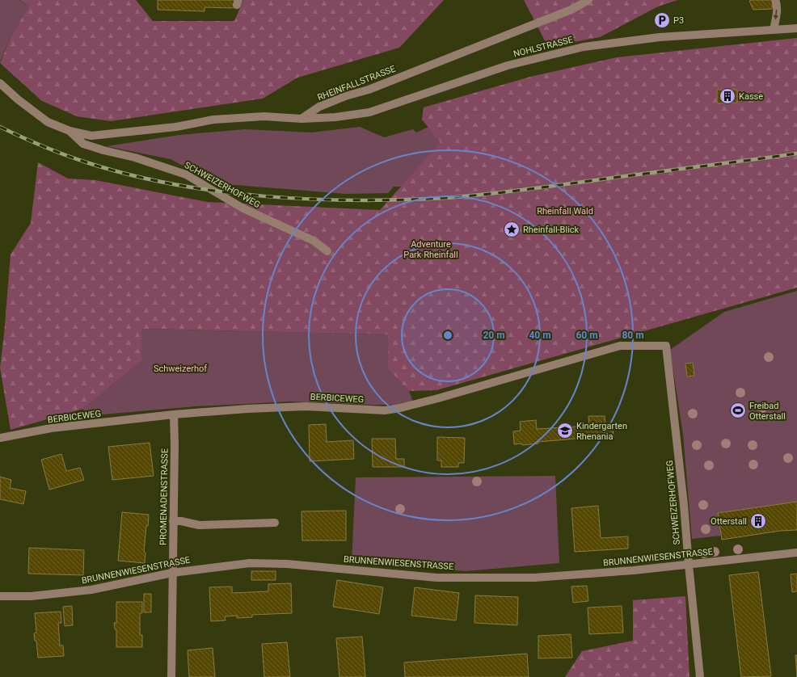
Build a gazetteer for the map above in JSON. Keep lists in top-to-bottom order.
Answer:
{
  "streets": {
    "street": [
      "NOHLSTRASSE",
      "RHEINFALLSTRASSE",
      "SCHWEIZERHOFWEG",
      "BERBICEWEG",
      "PROMENADENSTRASSE",
      "BRUNNENWIESENSTRASSE"
    ]
  },
  "crossings": [
    ["NOHLSTRASSE", "RHEINFALLSTRASSE"],
    ["SCHWEIZERHOFWEG", "BERBICEWEG"],
    ["SCHWEIZERHOFWEG", "BRUNNENWIESENSTRASSE"],
    ["BERBICEWEG", "PROMENADENSTRASSE"],
    ["PROMENADENSTRASSE", "BRUNNENWIESENSTRASSE"]
  ],
  "parks": ["Rheinfall Wald", "Adventure Park Rheinfall", "Schweizerhof"],
  "places": {
    "parking": ["P3"],
    "building": ["Kasse", "Otterstall"],
    "place": ["Rheinfall-Blick"],
    "sports": ["Freibad Otterstall"],
    "school or university": ["Kindergarten Rhenania"]
  },
  "rings": [
    "20 m",
    "40 m",
    "60 m",
    "80 m"
  ]
}
